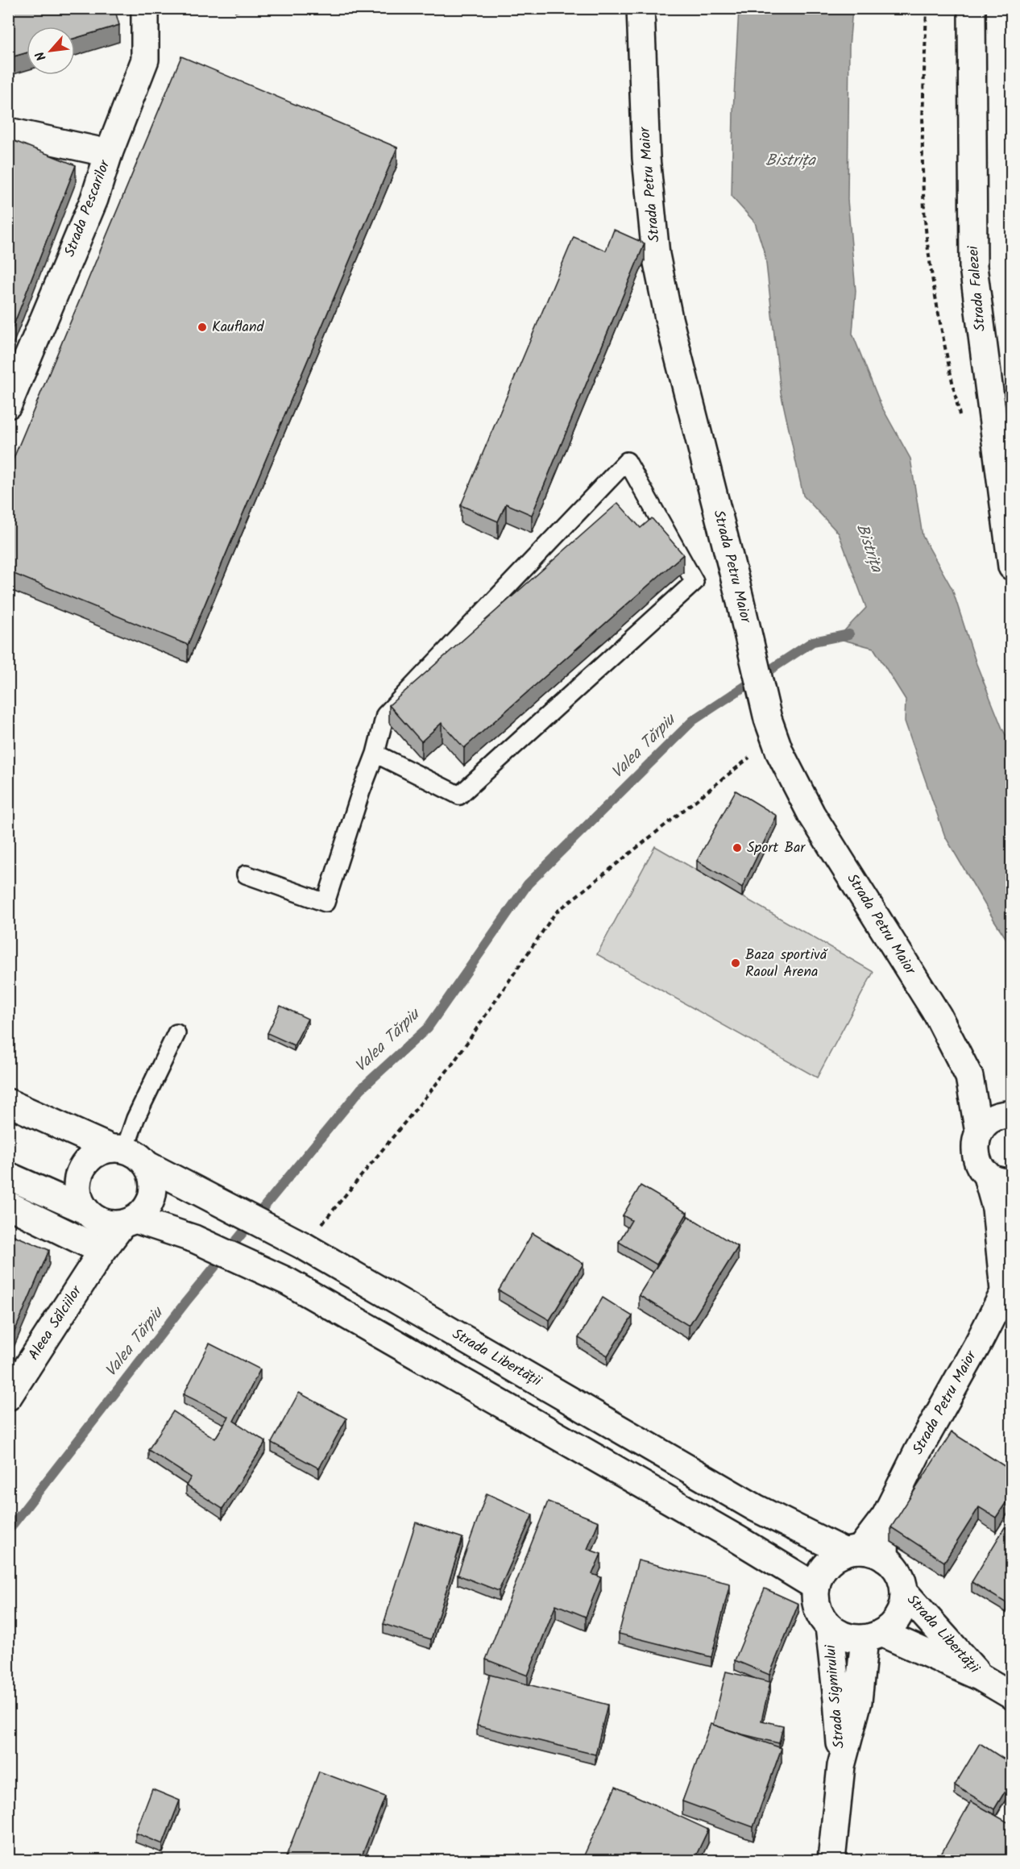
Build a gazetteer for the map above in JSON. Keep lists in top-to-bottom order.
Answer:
{
  "streets": {
    "street": [
      "Strada Petru Maior",
      "Strada Pescarilor",
      "Strada Falezei",
      "Aleea Sălciilor",
      "Strada Libertății",
      "Strada Sigmirului"
    ]
  },
  "crossings": [
    ["Strada Petru Maior", "Strada Libertății"],
    ["Strada Petru Maior", "Strada Sigmirului"],
    ["Aleea Sălciilor", "Strada Libertății"],
    ["Strada Libertății", "Strada Sigmirului"]
  ],
  "water": ["Bistrița", "Valea Tărpiu"],
  "places": ["Kaufland", "Sport Bar", "Baza sportivă Raoul Arena"],
  "north": "bottom left"
}
